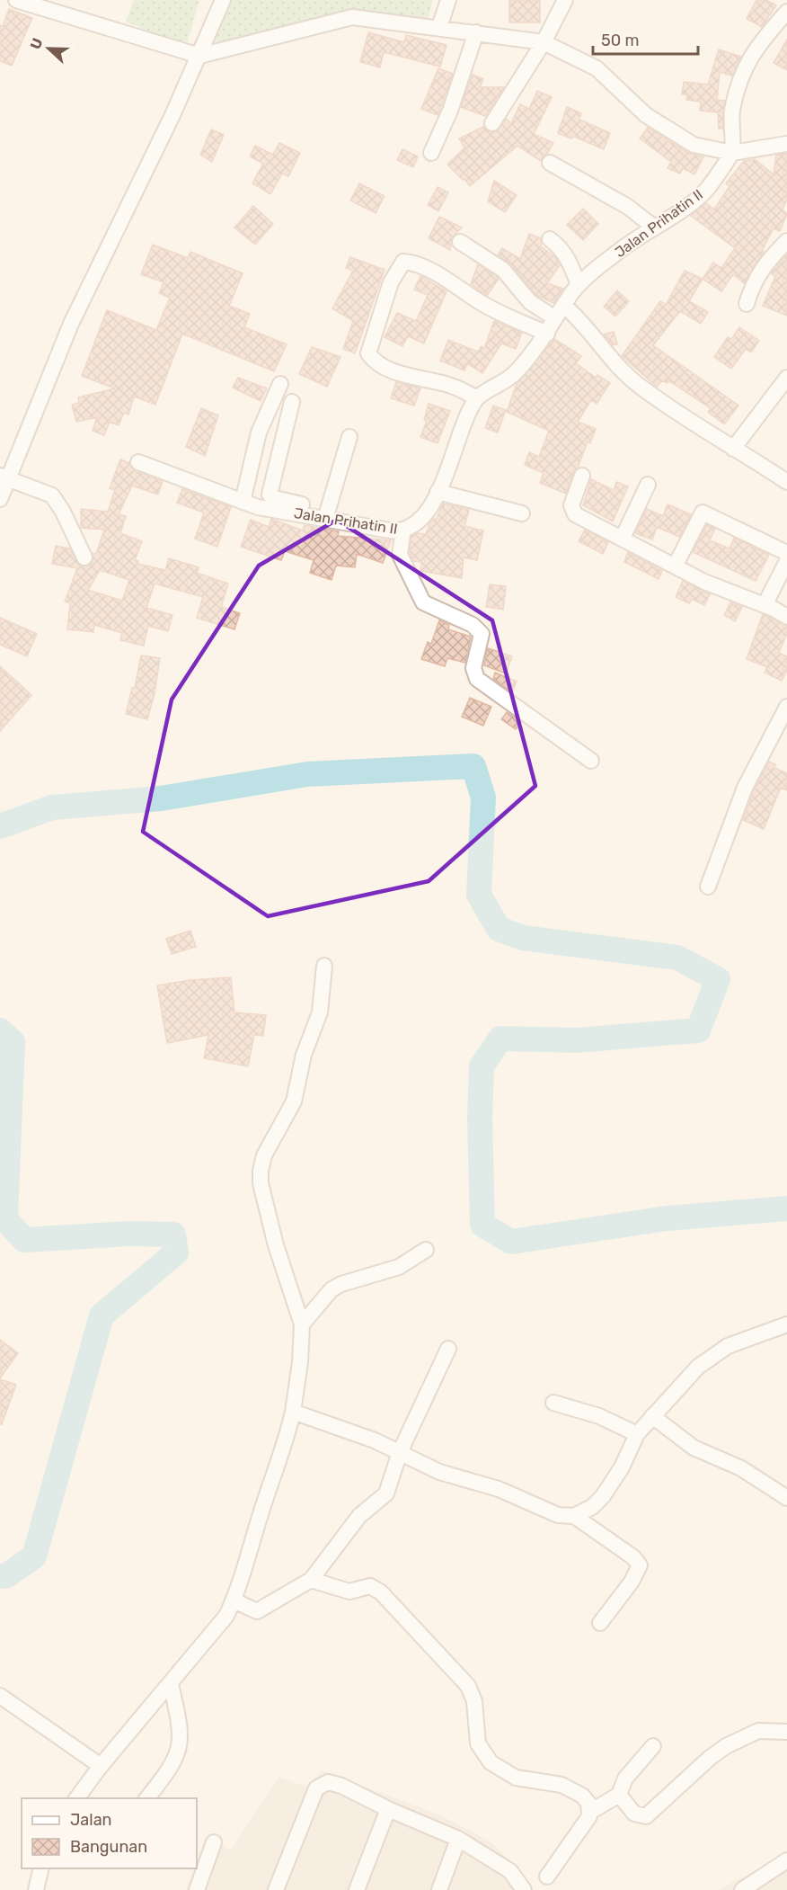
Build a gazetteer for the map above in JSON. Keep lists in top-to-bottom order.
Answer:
{
  "streets": {
    "street": ["Jalan Prihatin II"]
  },
  "legend": ["Jalan", "Bangunan"],
  "scale_bar": "50 m",
  "north": "left"
}
